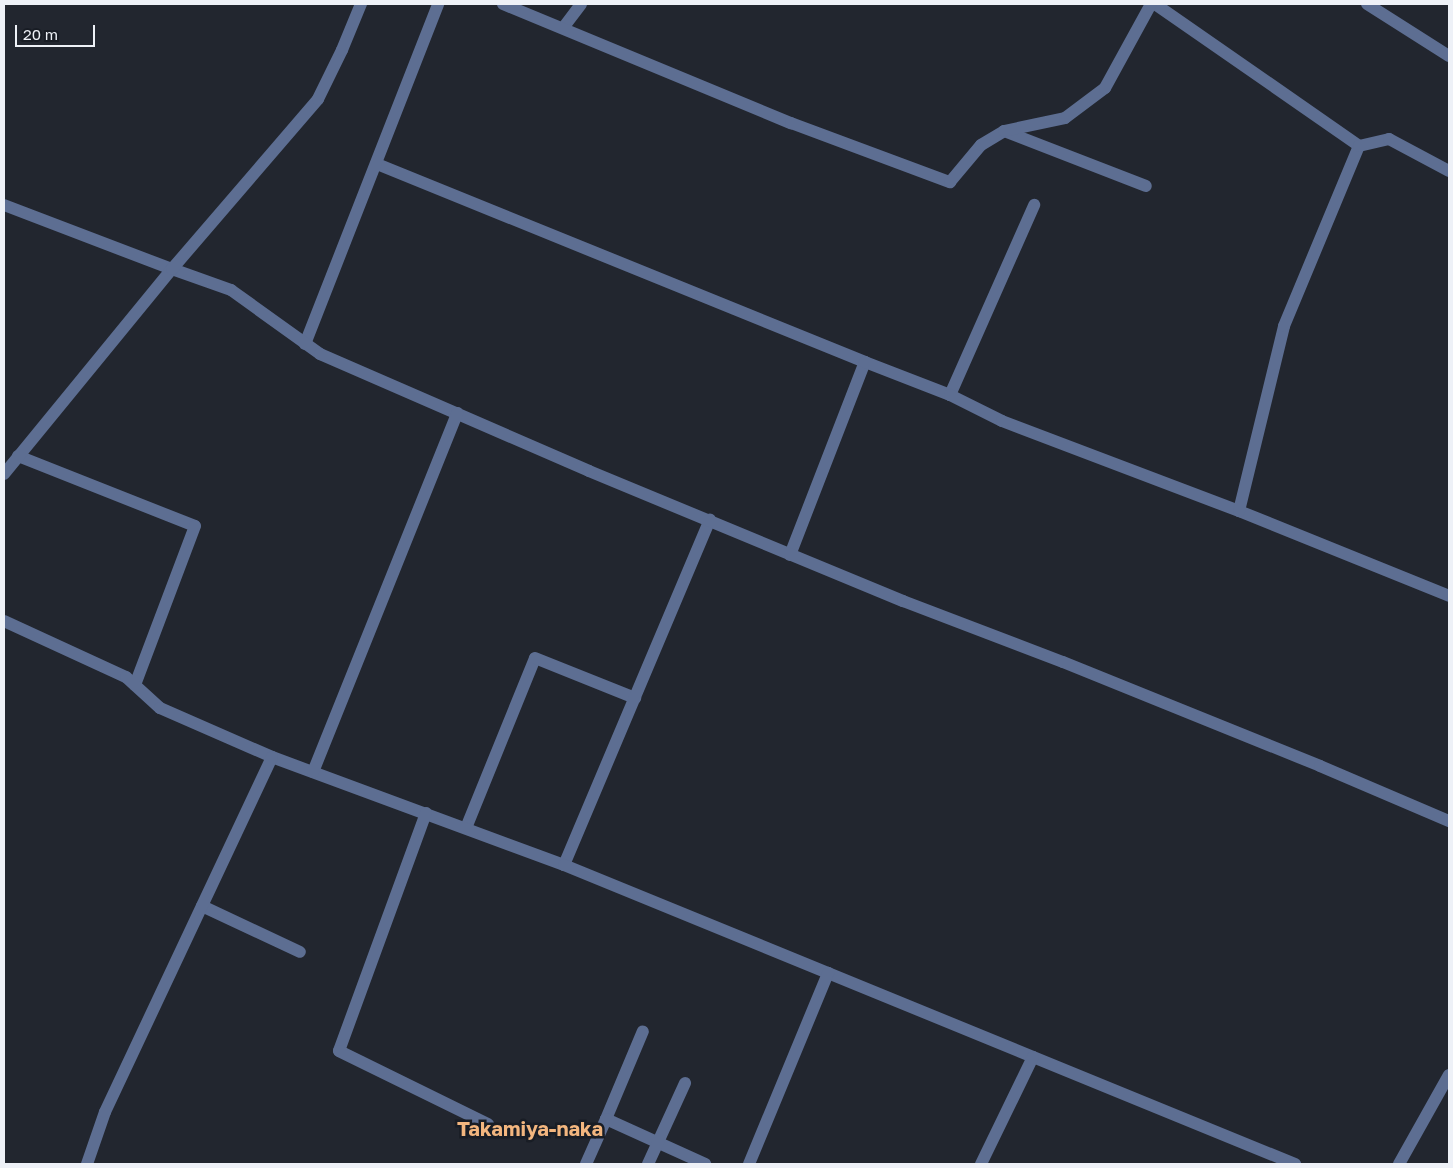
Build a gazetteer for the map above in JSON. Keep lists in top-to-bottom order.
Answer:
{
  "districts": ["Takamiya-naka"],
  "scale_bar": "20 m"
}
